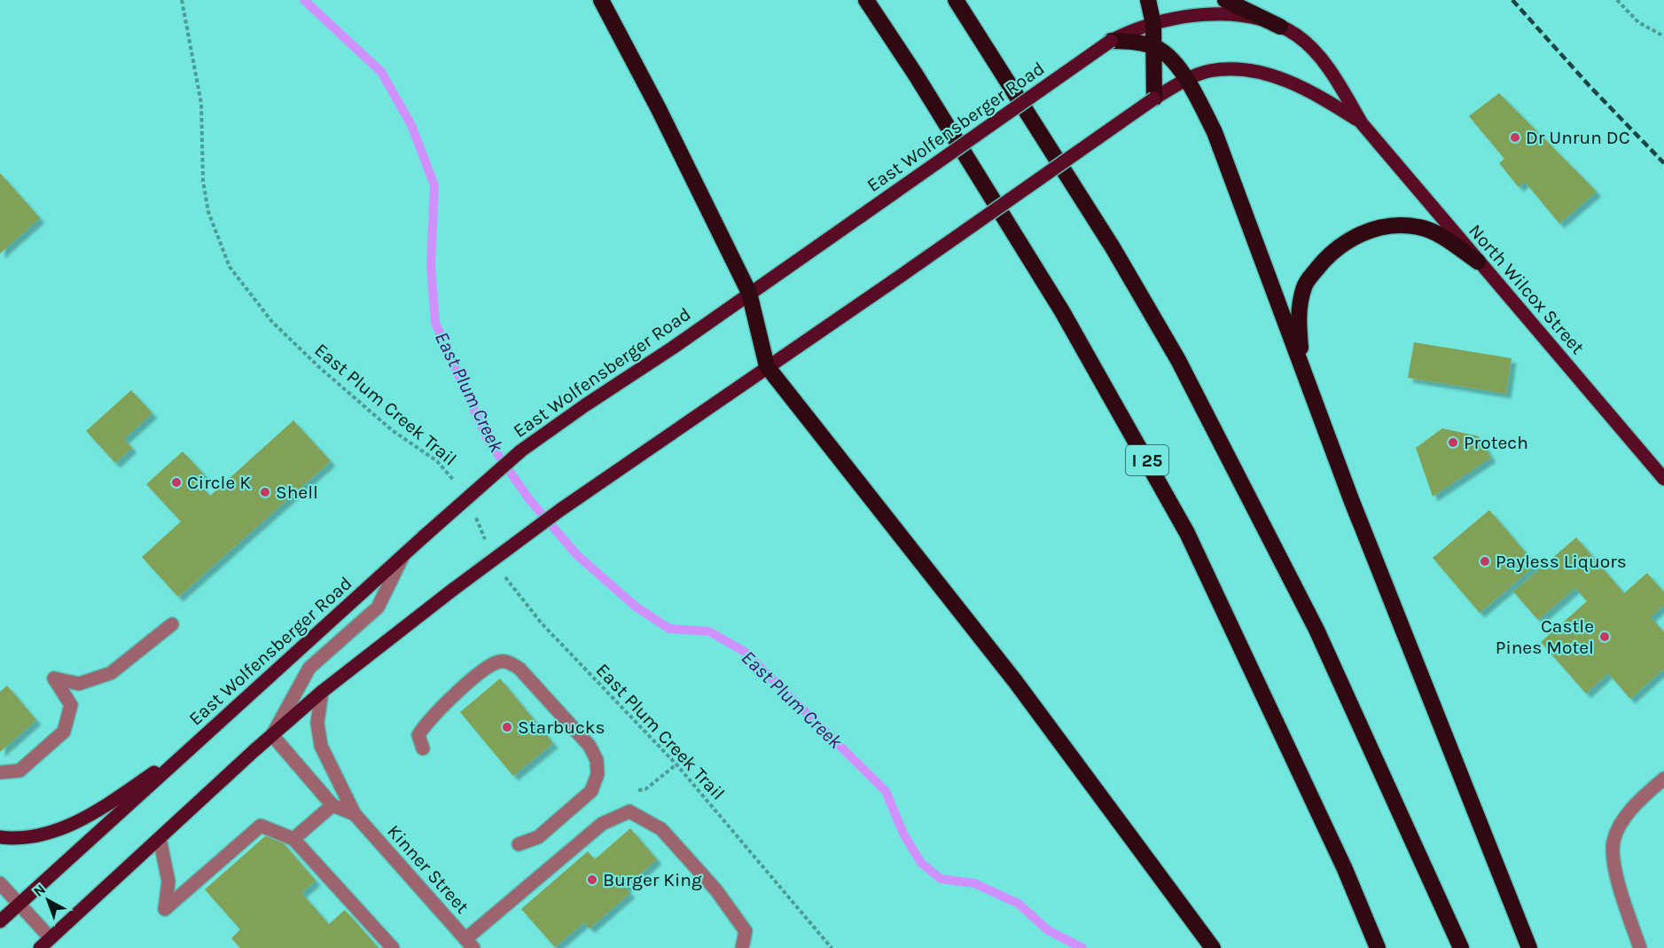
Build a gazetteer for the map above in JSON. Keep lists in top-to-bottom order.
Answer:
{
  "streets": {
    "highway": ["I 25"],
    "main road": ["East Wolfensberger Road", "North Wilcox Street"],
    "street": ["Kinner Street"],
    "path": ["East Plum Creek Trail"]
  },
  "crossings": [
    ["East Wolfensberger Road", "North Wilcox Street"]
  ],
  "water": ["East Plum Creek"],
  "places": [
    "Dr Unrun DC",
    "Protech",
    "Circle K",
    "Shell",
    "Payless Liquors",
    "Castle Pines Motel",
    "Starbucks",
    "Burger King"
  ],
  "north": "top left"
}
